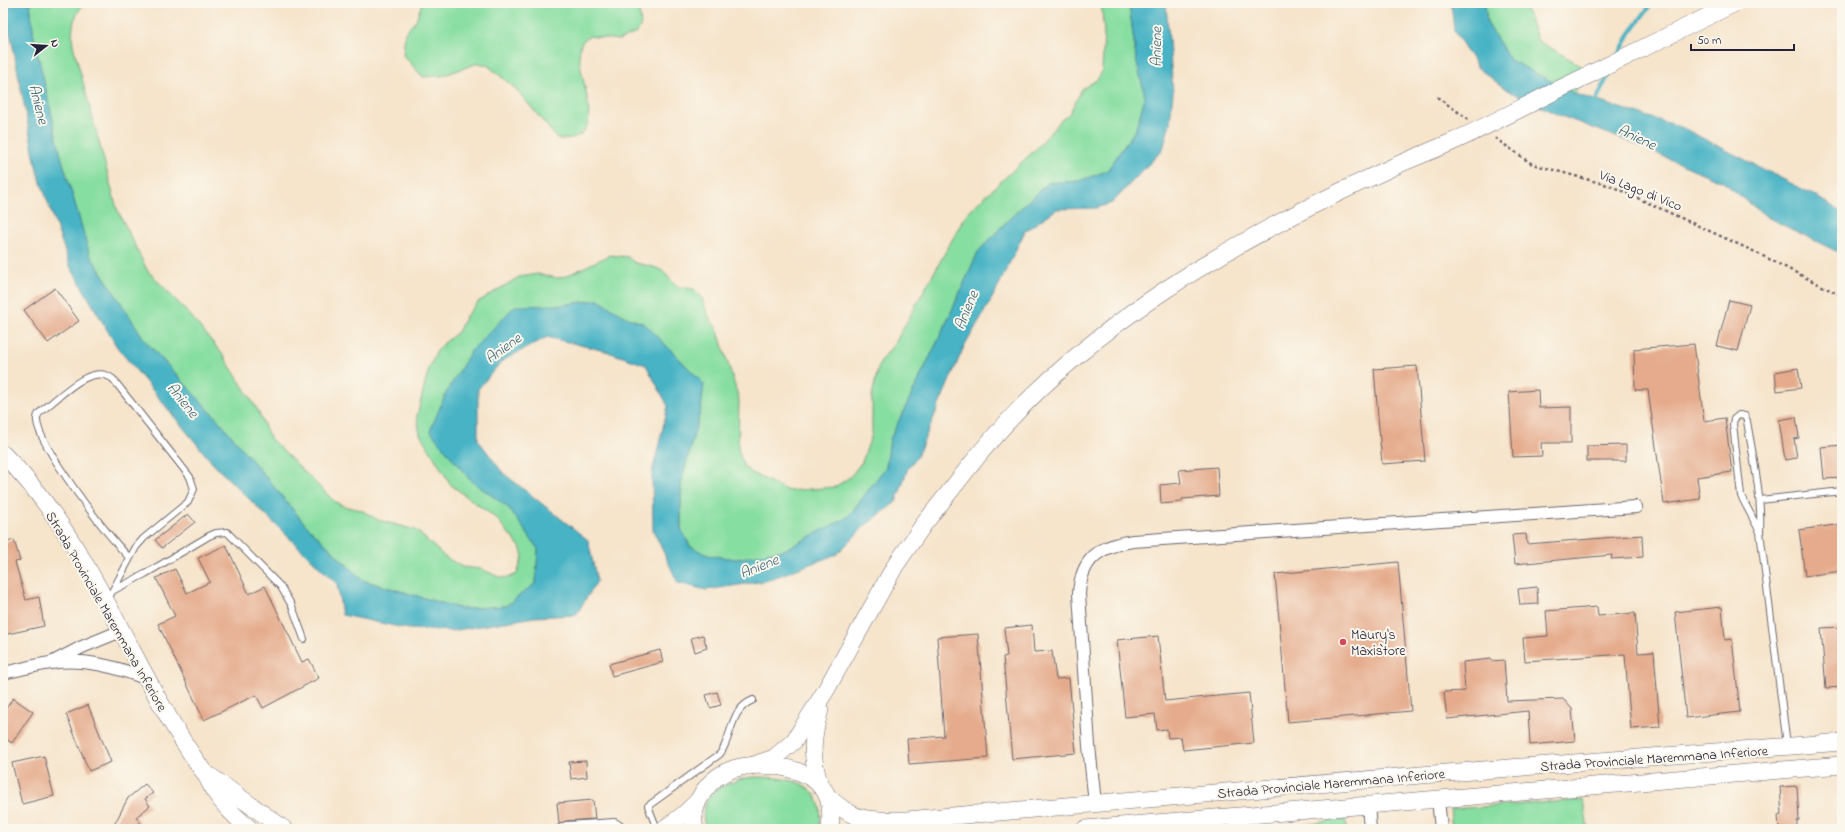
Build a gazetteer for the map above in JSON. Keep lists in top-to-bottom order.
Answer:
{
  "streets": {
    "main road": ["Strada Provinciale Maremmana Inferiore"],
    "path": ["Via Lago di Vico"]
  },
  "water": ["Aniene"],
  "places": ["Maury's Maxistore"],
  "scale_bar": "50 m",
  "north": "right"
}
